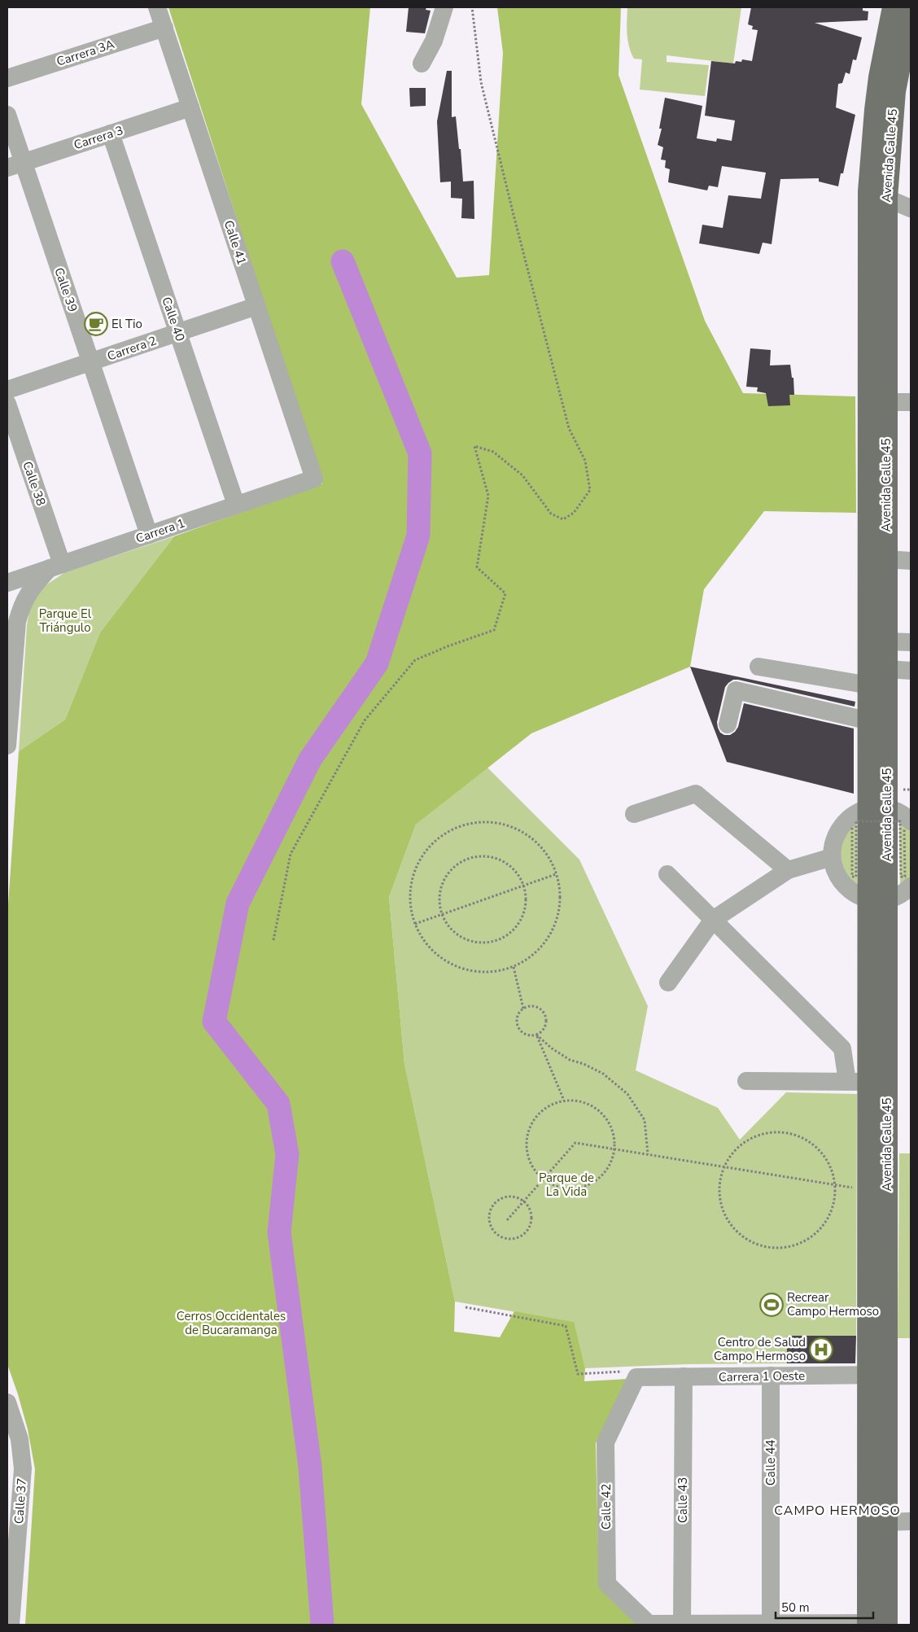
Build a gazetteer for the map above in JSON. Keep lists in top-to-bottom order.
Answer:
{
  "streets": {
    "main road": ["Avenida Calle 45"],
    "street": [
      "Carrera 3A",
      "Carrera 3",
      "Calle 41",
      "Calle 39",
      "Calle 40",
      "Carrera 2",
      "Calle 38",
      "Carrera 1",
      "Carrera 1 Oeste",
      "Calle 44",
      "Calle 43",
      "Calle 37",
      "Calle 42"
    ]
  },
  "crossings": [
    ["Carrera 3A", "Calle 41"],
    ["Carrera 3", "Calle 41"],
    ["Carrera 3", "Calle 39"],
    ["Carrera 3", "Calle 40"],
    ["Avenida Calle 45", "Carrera 1 Oeste"],
    ["Calle 41", "Carrera 2"],
    ["Calle 41", "Carrera 1"],
    ["Calle 39", "Carrera 2"],
    ["Calle 39", "Carrera 1"],
    ["Calle 40", "Carrera 2"],
    ["Calle 40", "Carrera 1"],
    ["Calle 38", "Carrera 1"],
    ["Carrera 1 Oeste", "Calle 44"],
    ["Carrera 1 Oeste", "Calle 43"],
    ["Carrera 1 Oeste", "Calle 42"],
    ["Calle 43", "Calle 42"]
  ],
  "districts": ["CAMPO HERMOSO"],
  "parks": ["Parque El Triángulo", "Parque de La Vida", "Cerros Occidentales de Bucaramanga"],
  "places": {
    "cafe": ["El Tio"],
    "sports": ["Recrear Campo Hermoso"],
    "hospital": ["Centro de Salud Campo Hermoso"]
  },
  "scale_bar": "50 m"
}
